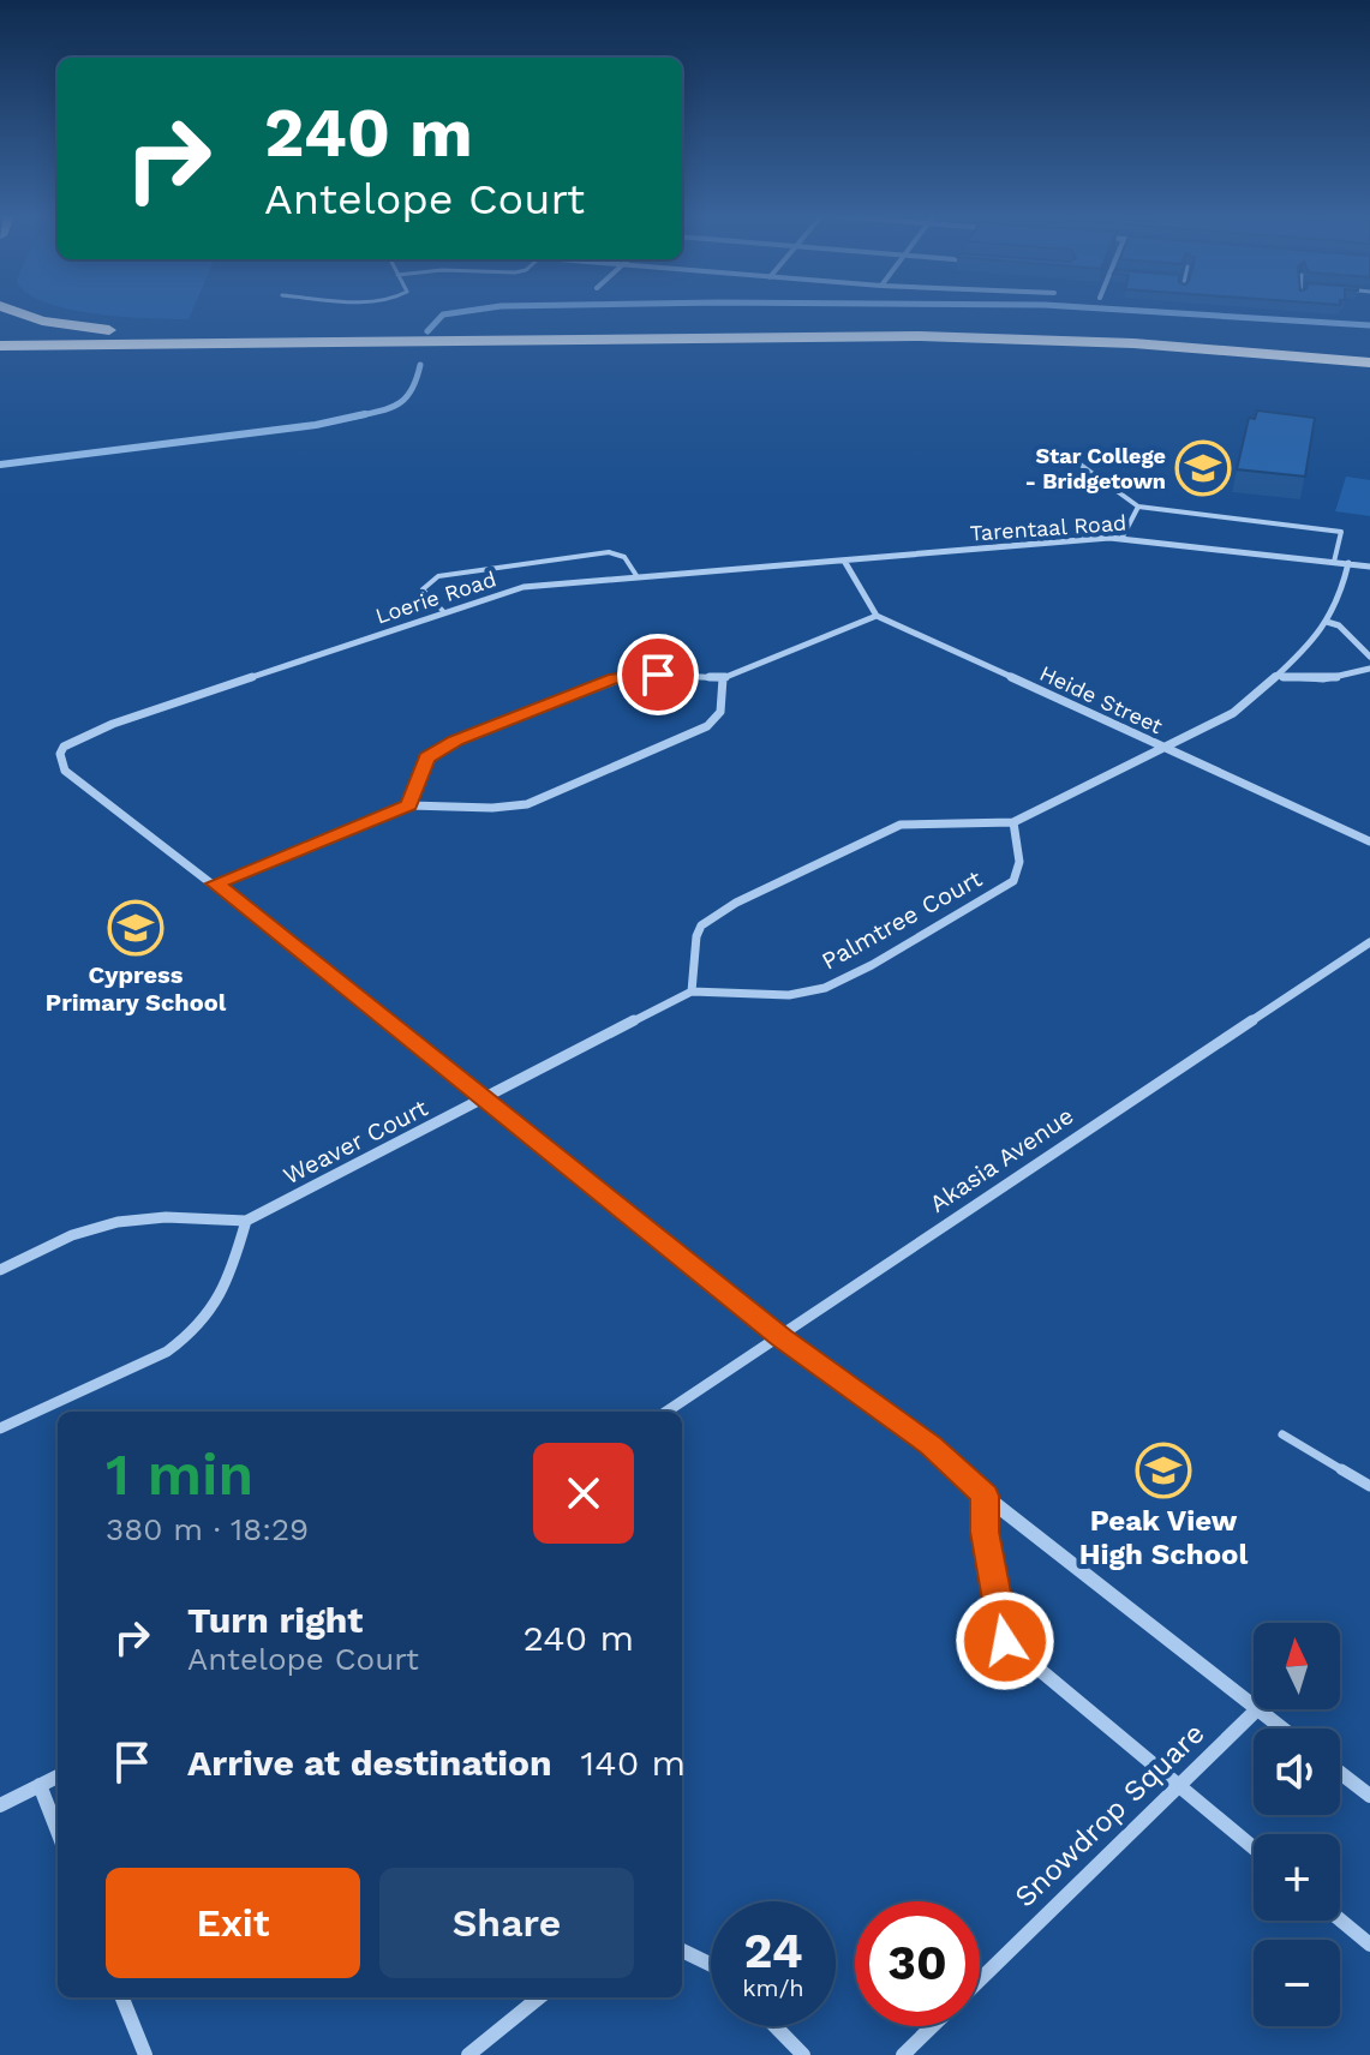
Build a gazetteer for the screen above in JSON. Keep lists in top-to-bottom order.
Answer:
{
  "streets": {
    "street": [
      "Tarentaal Road",
      "Loerie Road",
      "Heide Street",
      "Palmtree Court",
      "Weaver Court",
      "Akasia Avenue",
      "Snowdrop Square"
    ]
  },
  "crossings": [
    ["Tarentaal Road", "Loerie Road"]
  ],
  "places": {
    "school or university": ["Star College - Bridgetown", "Cypress Primary School", "Peak View High School"]
  },
  "north": "top",
  "page": {
    "turn": ["240 m", "Antelope Court"],
    "heading": ["1 min", "380 m · 18:29"],
    "list": [
      {
        "name": "Turn right",
        "note": "Antelope Court",
        "value": "240 m"
      },
      {
        "name": "Arrive at destination",
        "value": "140 m"
      }
    ],
    "map_buttons": ["+", "−"],
    "buttons": ["Exit", "Share"],
    "speed": "24 km/h",
    "limit": "30"
  }
}
